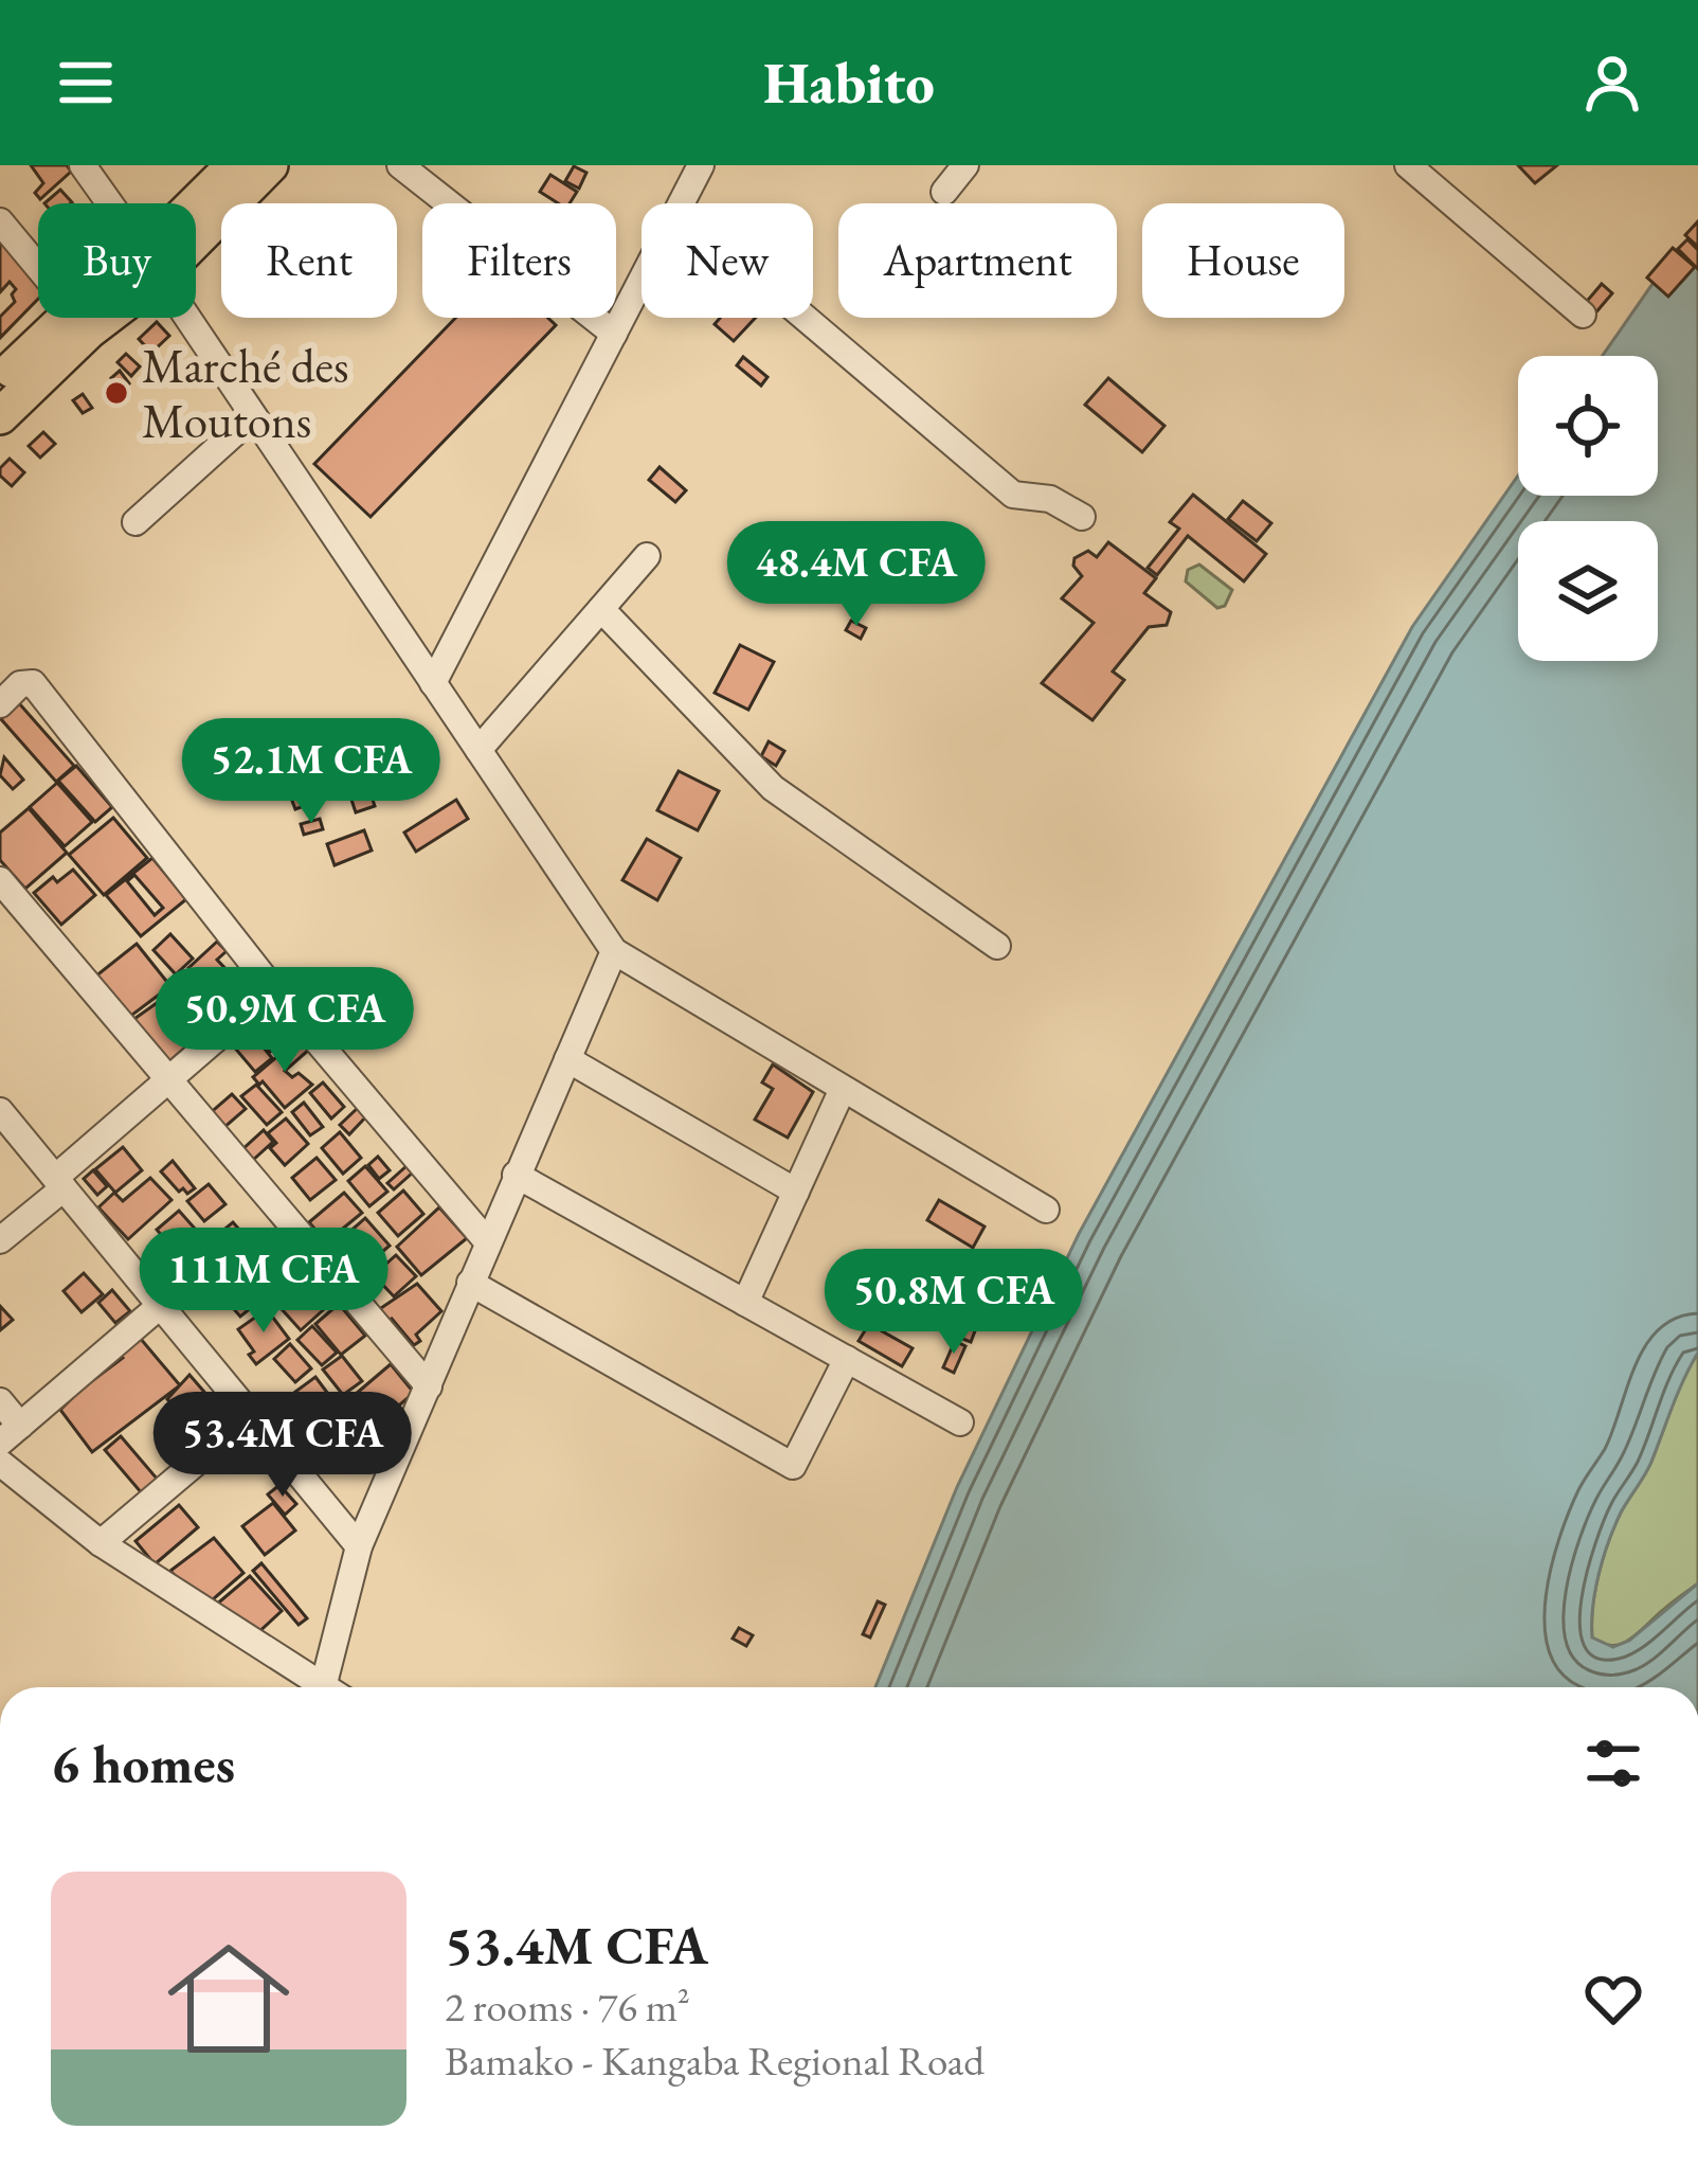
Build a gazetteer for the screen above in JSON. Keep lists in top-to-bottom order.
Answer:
{
  "places": ["Marché des Moutons"],
  "page": {
    "header": "Habito",
    "chip": [
      "Buy",
      "Rent",
      "Filters",
      "New",
      "Apartment",
      "House"
    ],
    "price": [
      "48.4M CFA",
      "52.1M CFA",
      "50.9M CFA",
      "111M CFA",
      "50.8M CFA",
      "53.4M CFA"
    ],
    "heading": "6 homes",
    "list": [
      {
        "name": "53.4M CFA",
        "note": "2 rooms · 76 m² · Bamako - Kangaba Regional Road"
      }
    ]
  }
}
